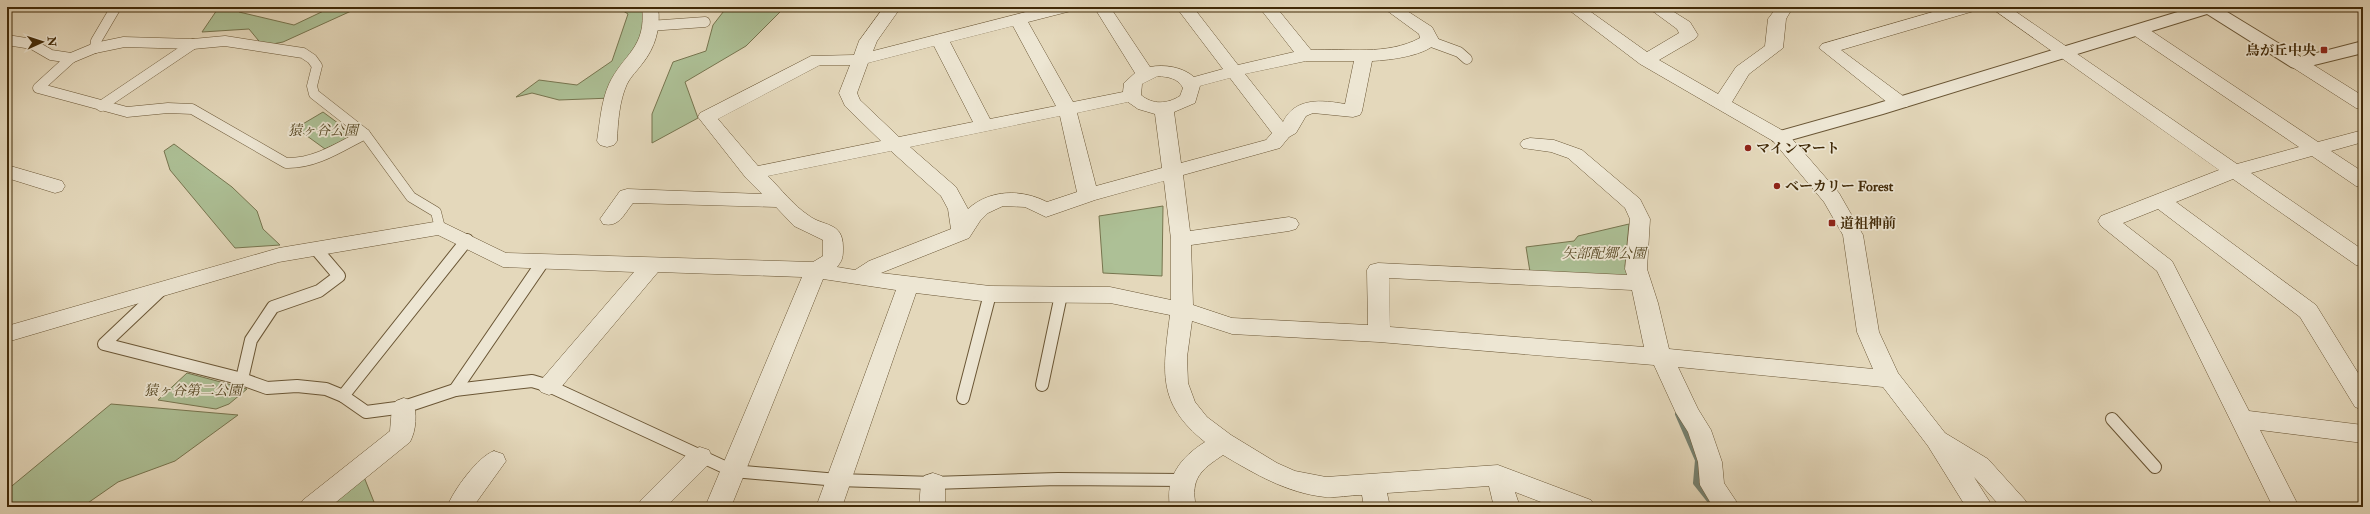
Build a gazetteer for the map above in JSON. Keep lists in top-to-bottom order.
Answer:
{
  "parks": ["猿ヶ谷公園", "矢部配郷公園", "猿ヶ谷第二公園"],
  "places": {
    "transit": ["鳥が丘中央", "道祖神前"],
    "other": ["マインマート", "ベーカリー Forest"]
  },
  "north": "right"
}
